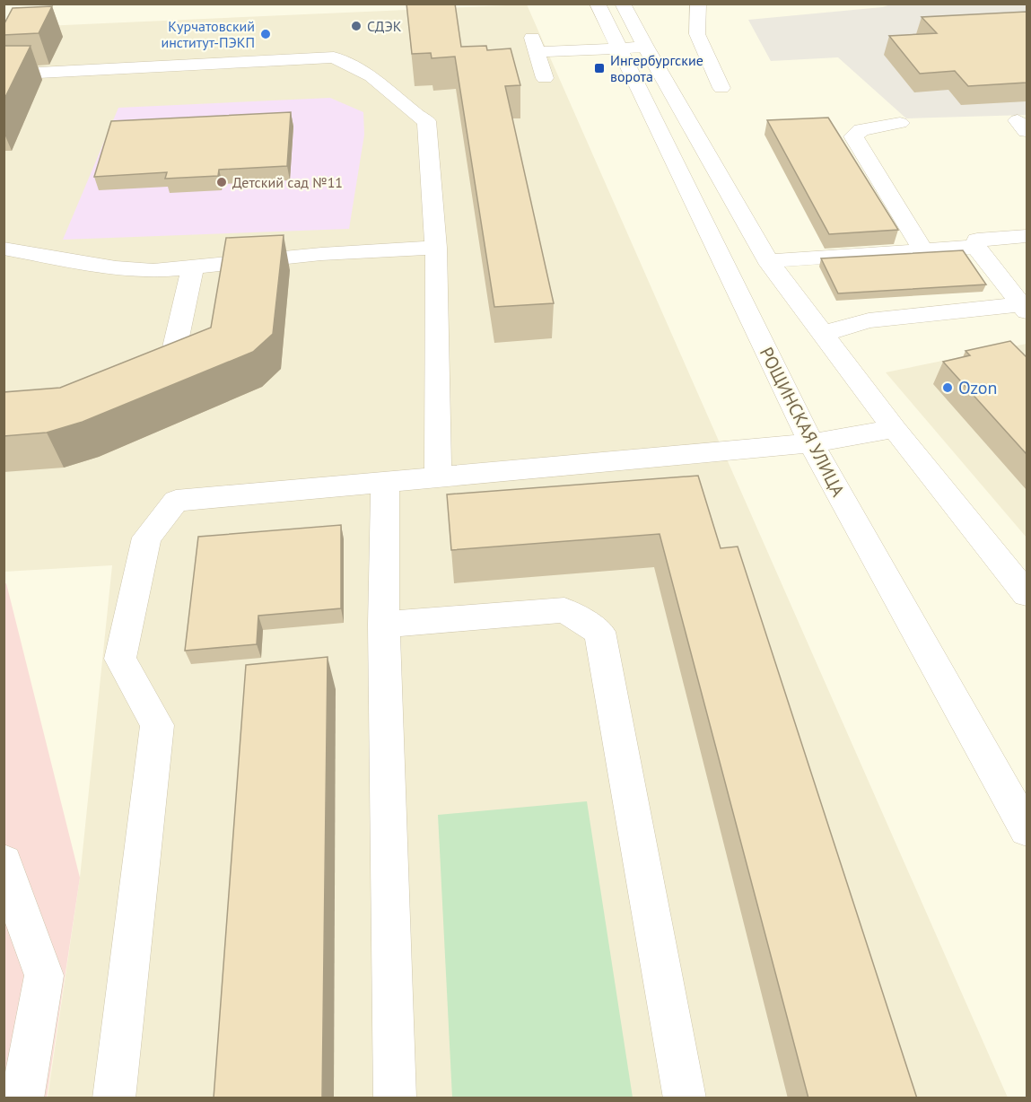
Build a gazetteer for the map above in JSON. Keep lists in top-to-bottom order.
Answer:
{
  "streets": {
    "street": ["РОЩИНСКАЯ УЛИЦА"]
  },
  "places": {
    "other": [
      "СДЭК",
      "Курчатовский институт-ПЭКП",
      "Детский сад №11",
      "Ozon"
    ],
    "transit": ["Ингербургские ворота"]
  }
}
